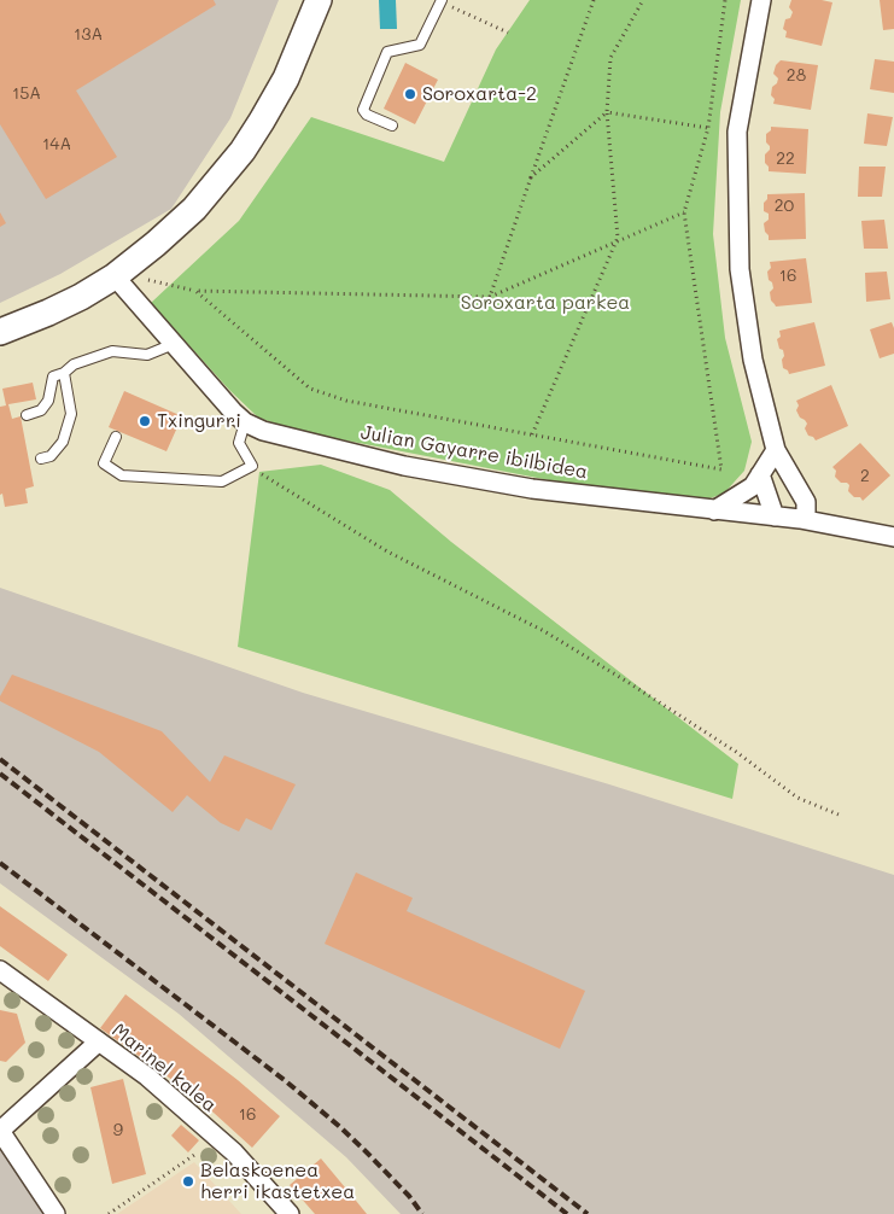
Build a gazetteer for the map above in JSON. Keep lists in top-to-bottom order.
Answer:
{
  "streets": {
    "street": ["Julian Gayarre ibilbidea", "Marinel kalea"]
  },
  "parks": ["Soroxarta parkea"],
  "places": ["Soroxarta-2", "Txingurri", "Belaskoenea herri ikastetxea"],
  "house_numbers": [
    "13A",
    "28",
    "15A",
    "14A",
    "22",
    "20",
    "16",
    "2",
    "16",
    "9"
  ]
}
